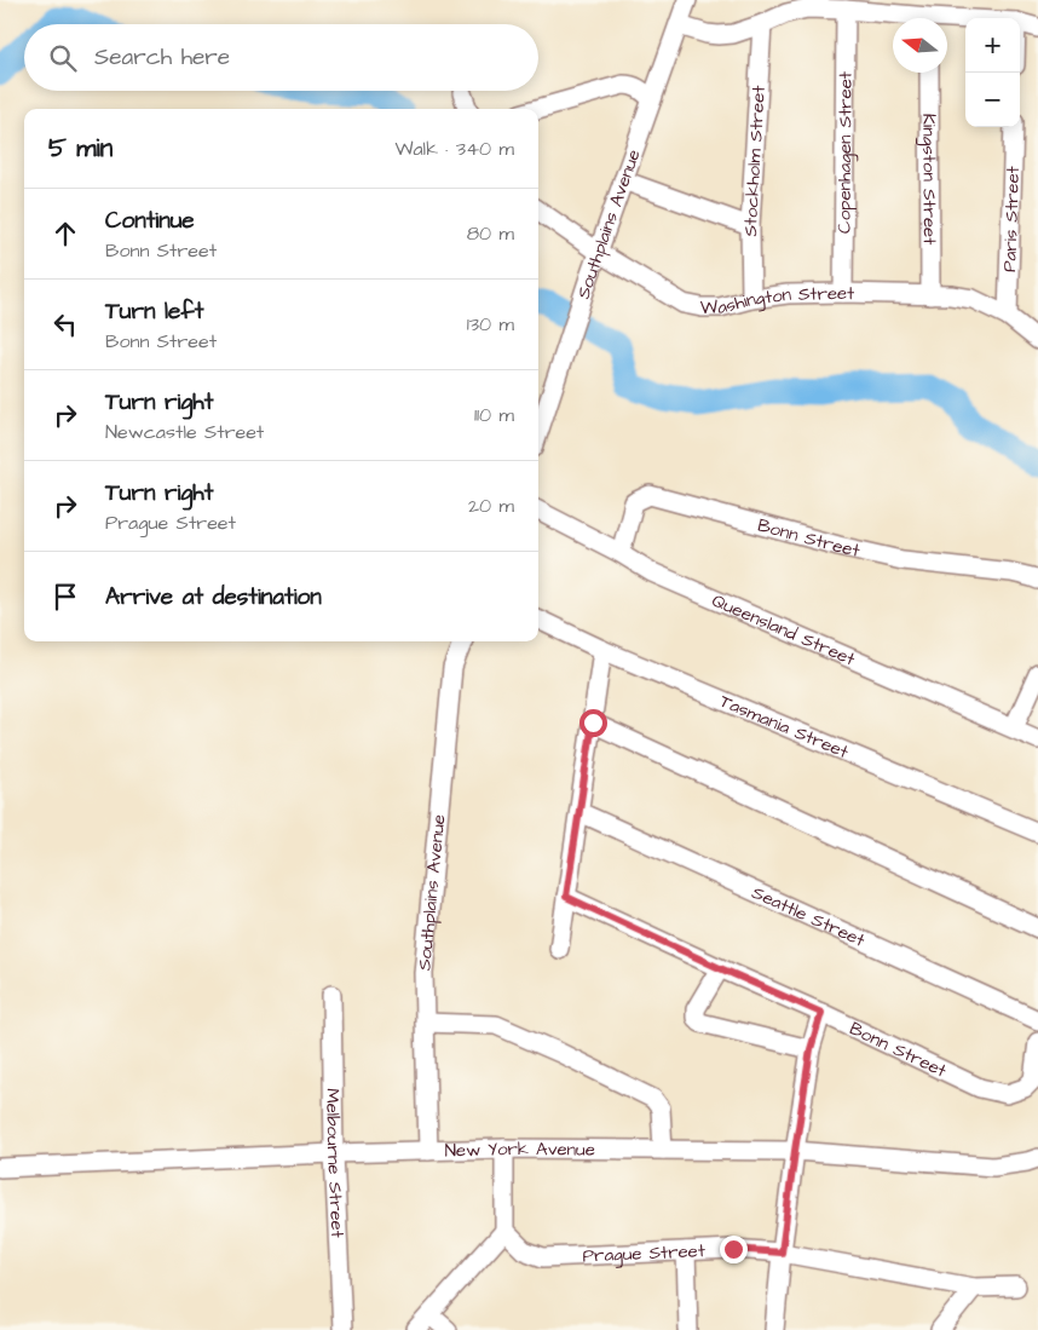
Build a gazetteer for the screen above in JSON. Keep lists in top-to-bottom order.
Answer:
{
  "streets": {
    "street": [
      "Copenhagen Street",
      "Stockholm Street",
      "Kingston Street",
      "Paris Street",
      "Southplains Avenue",
      "Washington Street",
      "Bonn Street",
      "Queensland Street",
      "Tasmania Street",
      "Seattle Street",
      "New York Avenue",
      "Melbourne Street",
      "Prague Street"
    ]
  },
  "crossings": [
    ["Copenhagen Street", "Washington Street"],
    ["Stockholm Street", "Washington Street"],
    ["Kingston Street", "Washington Street"],
    ["Paris Street", "Washington Street"],
    ["Southplains Avenue", "Washington Street"],
    ["Southplains Avenue", "New York Avenue"],
    ["Bonn Street", "Queensland Street"],
    ["New York Avenue", "Melbourne Street"]
  ],
  "north": "left",
  "page": {
    "map_buttons": ["+", "−"],
    "search": "Search here",
    "heading": ["5 min", "Walk · 340 m"],
    "list": [
      ["Continue", "Bonn Street", "80 m"],
      ["Turn left", "Bonn Street", "130 m"],
      ["Turn right", "Newcastle Street", "110 m"],
      ["Turn right", "Prague Street", "20 m"],
      "Arrive at destination"
    ]
  }
}
